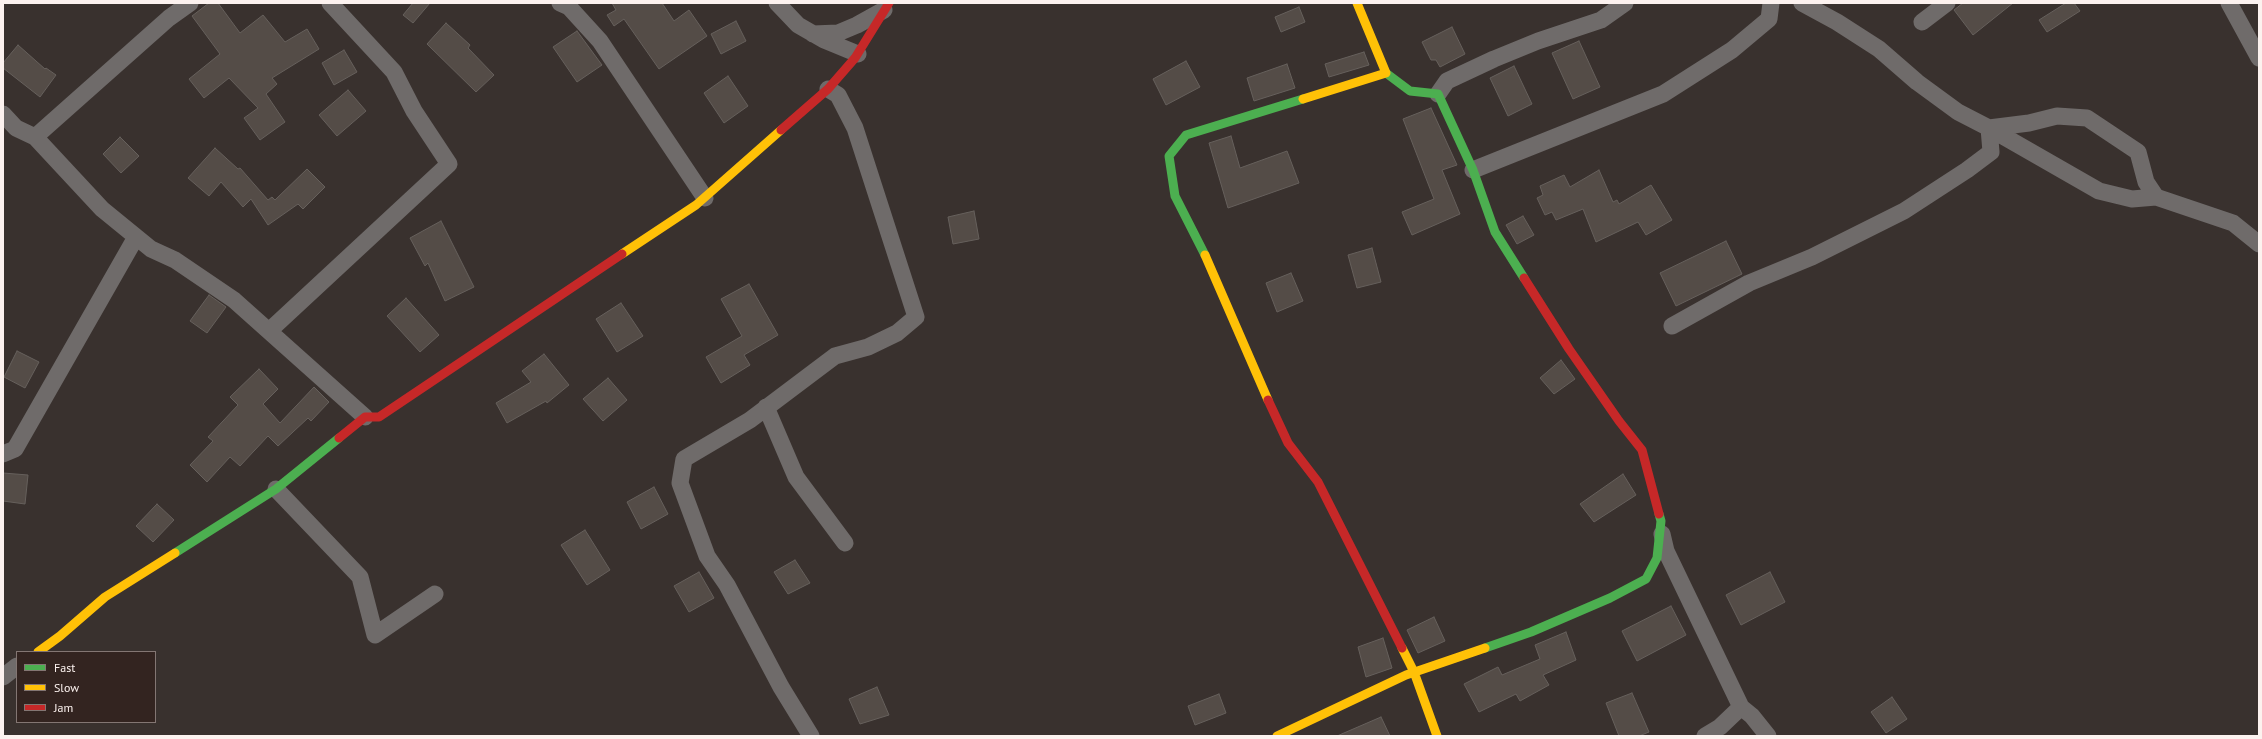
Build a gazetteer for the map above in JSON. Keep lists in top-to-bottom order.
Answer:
{
  "legend": ["Fast", "Slow", "Jam"]
}
